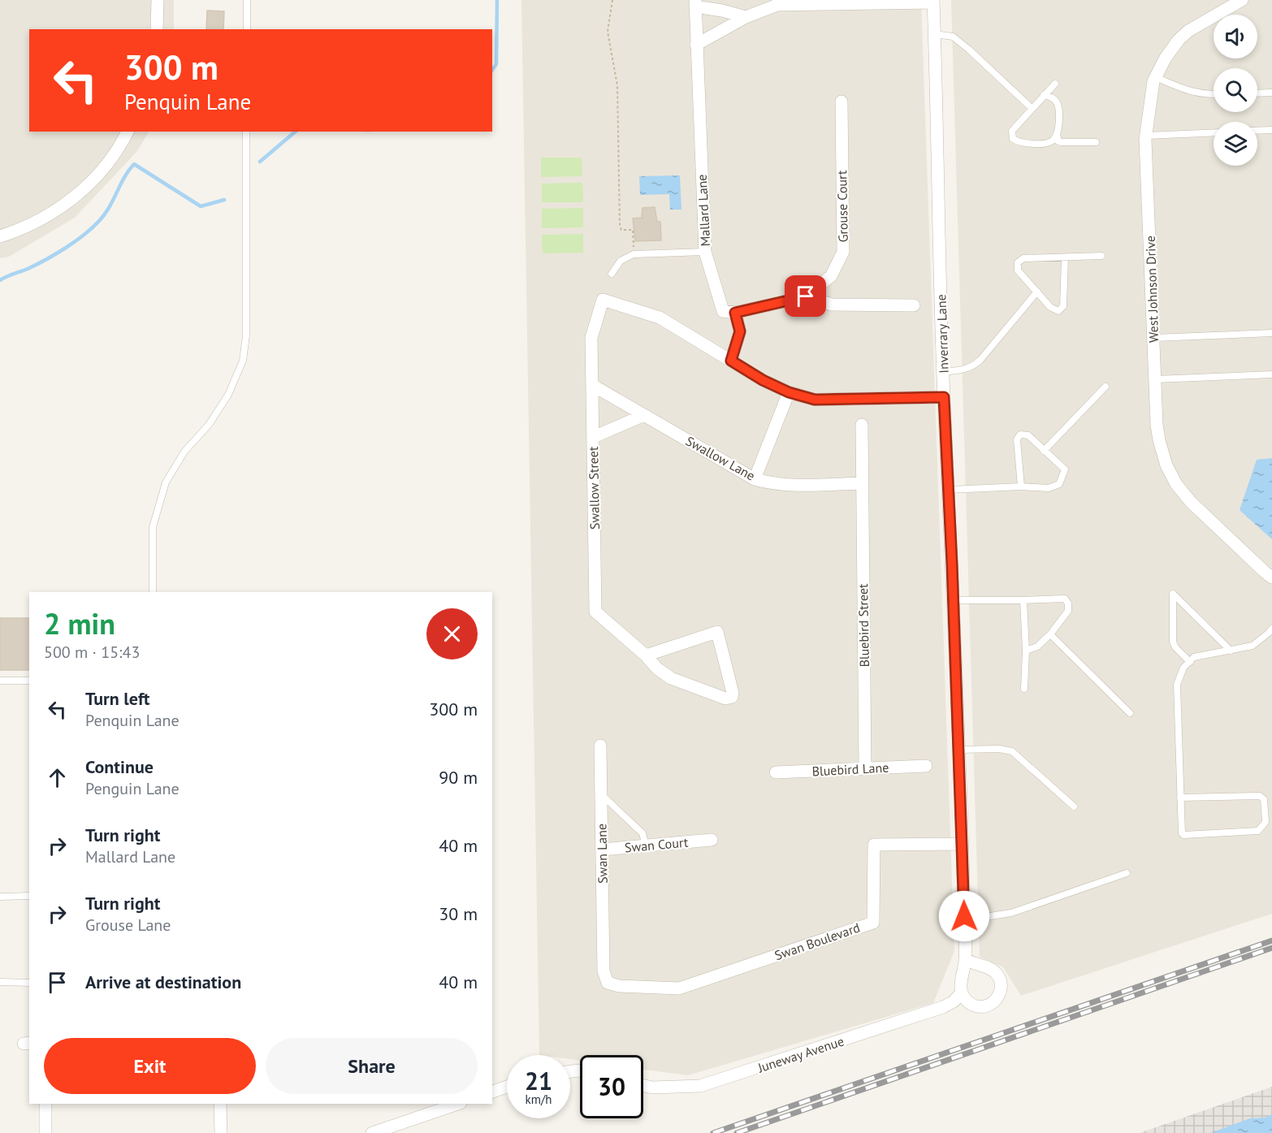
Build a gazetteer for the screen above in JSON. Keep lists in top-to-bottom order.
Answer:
{
  "streets": {
    "street": [
      "Grouse Court",
      "Mallard Lane",
      "West Johnson Drive",
      "Inverrary Lane",
      "Swallow Lane",
      "Swallow Street",
      "Bluebird Street",
      "Bluebird Lane",
      "Swan Court",
      "Swan Lane",
      "Swan Boulevard",
      "Juneway Avenue"
    ]
  },
  "crossings": [
    ["Inverrary Lane", "Swan Boulevard"],
    ["Inverrary Lane", "Juneway Avenue"],
    ["Swallow Lane", "Swallow Street"],
    ["Swallow Lane", "Bluebird Street"],
    ["Bluebird Street", "Bluebird Lane"],
    ["Swan Court", "Swan Lane"],
    ["Swan Lane", "Swan Boulevard"]
  ],
  "page": {
    "turn": ["300 m", "Penquin Lane"],
    "heading": ["2 min", "500 m · 15:43"],
    "list": [
      {
        "name": "Turn left",
        "note": "Penquin Lane",
        "value": "300 m"
      },
      {
        "name": "Continue",
        "note": "Penguin Lane",
        "value": "90 m"
      },
      {
        "name": "Turn right",
        "note": "Mallard Lane",
        "value": "40 m"
      },
      {
        "name": "Turn right",
        "note": "Grouse Lane",
        "value": "30 m"
      },
      {
        "name": "Arrive at destination",
        "value": "40 m"
      }
    ],
    "buttons": ["Exit", "Share"],
    "speed": "21 km/h",
    "limit": "30"
  }
}
